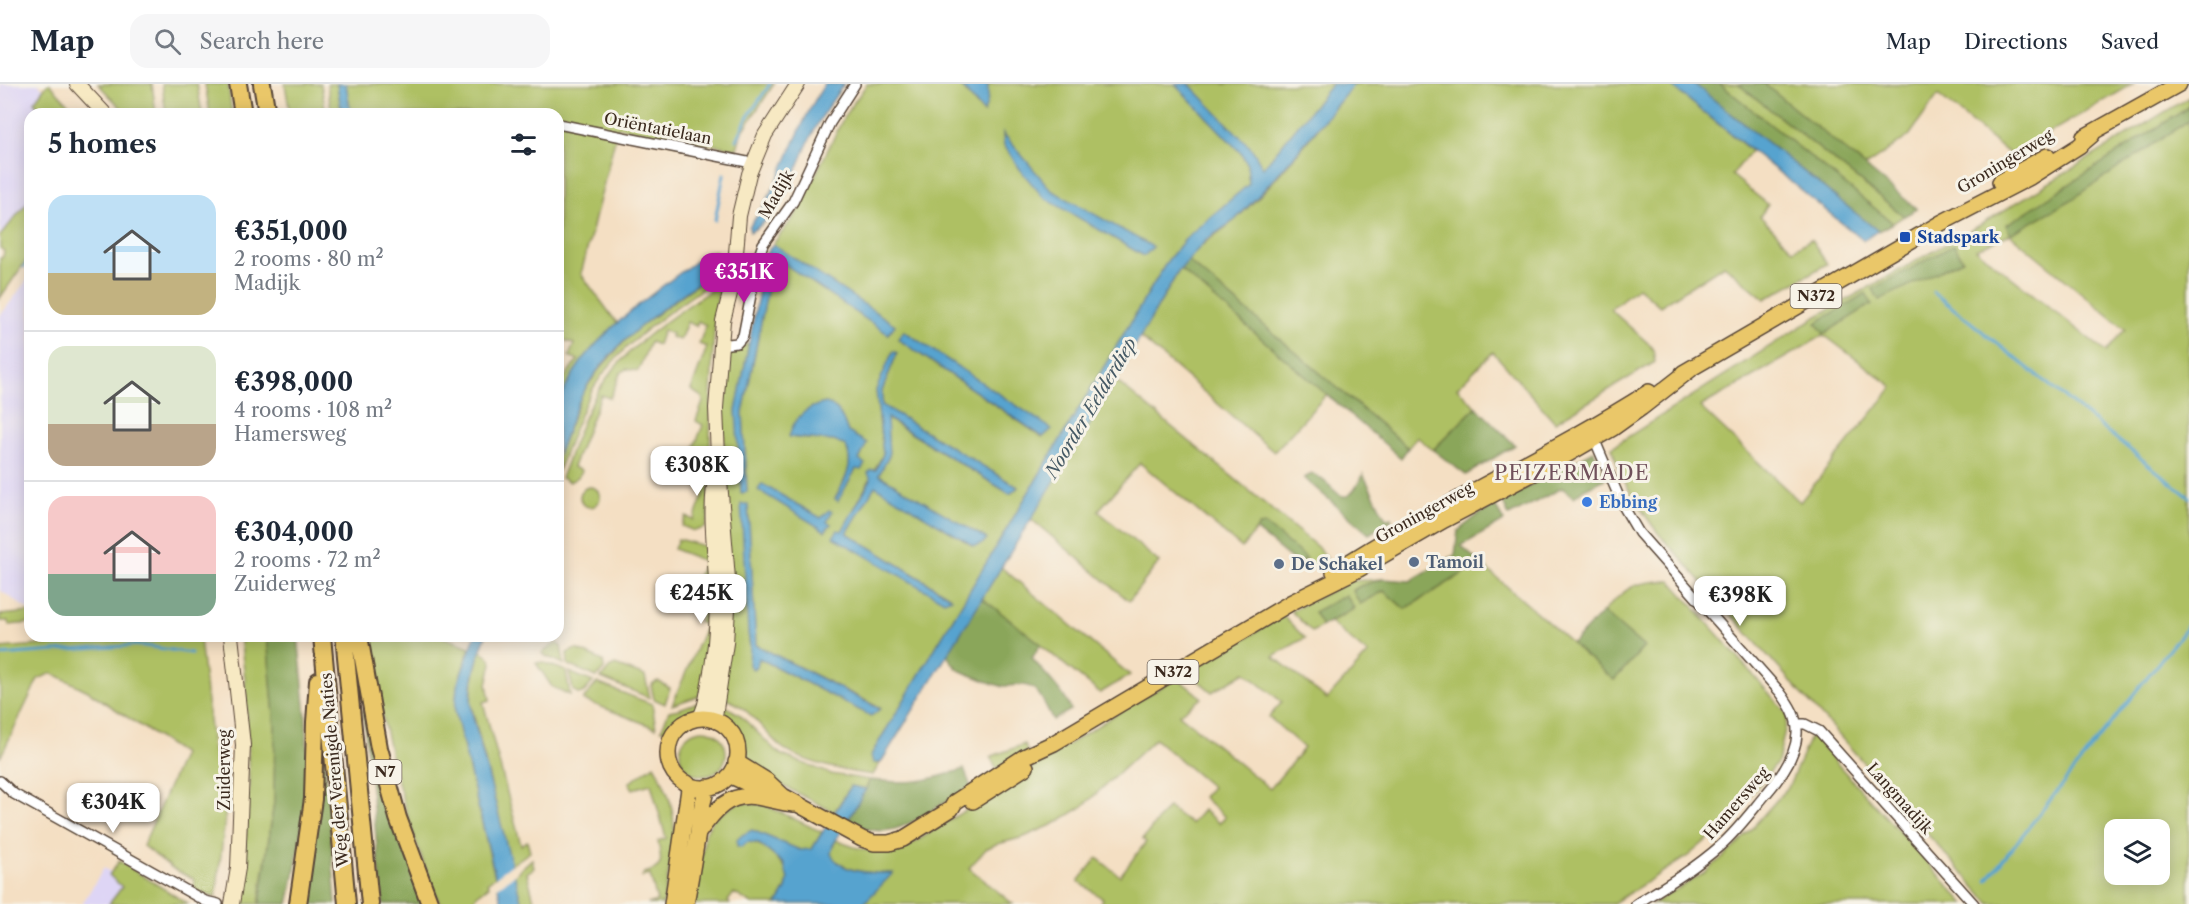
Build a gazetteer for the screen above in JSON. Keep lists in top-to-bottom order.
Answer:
{
  "streets": {
    "highway": ["Weg der Verenigde Naties", "N7"],
    "main road": ["Groningerweg", "N372", "Zuiderweg"],
    "street": [
      "Oriëntatielaan",
      "Madijk",
      "Langmadijk",
      "Hamersweg"
    ]
  },
  "crossings": [
    ["Groningerweg", "N372"],
    ["Langmadijk", "Hamersweg"]
  ],
  "districts": ["PEIZERMADE"],
  "water": ["Noorder Eelderdiep"],
  "places": {
    "transit": ["Stadspark"],
    "other": ["Ebbing", "Tamoil", "De Schakel"]
  },
  "page": {
    "header": "Map",
    "search": "Search here",
    "nav": ["Map", "Directions", "Saved"],
    "heading": "5 homes",
    "list": [
      {
        "name": "€351,000",
        "note": "2 rooms · 80 m² · Madijk"
      },
      {
        "name": "€398,000",
        "note": "4 rooms · 108 m² · Hamersweg"
      },
      {
        "name": "€304,000",
        "note": "2 rooms · 72 m² · Zuiderweg"
      }
    ],
    "price": [
      "€351K",
      "€308K",
      "€245K",
      "€398K",
      "€304K"
    ]
  }
}
